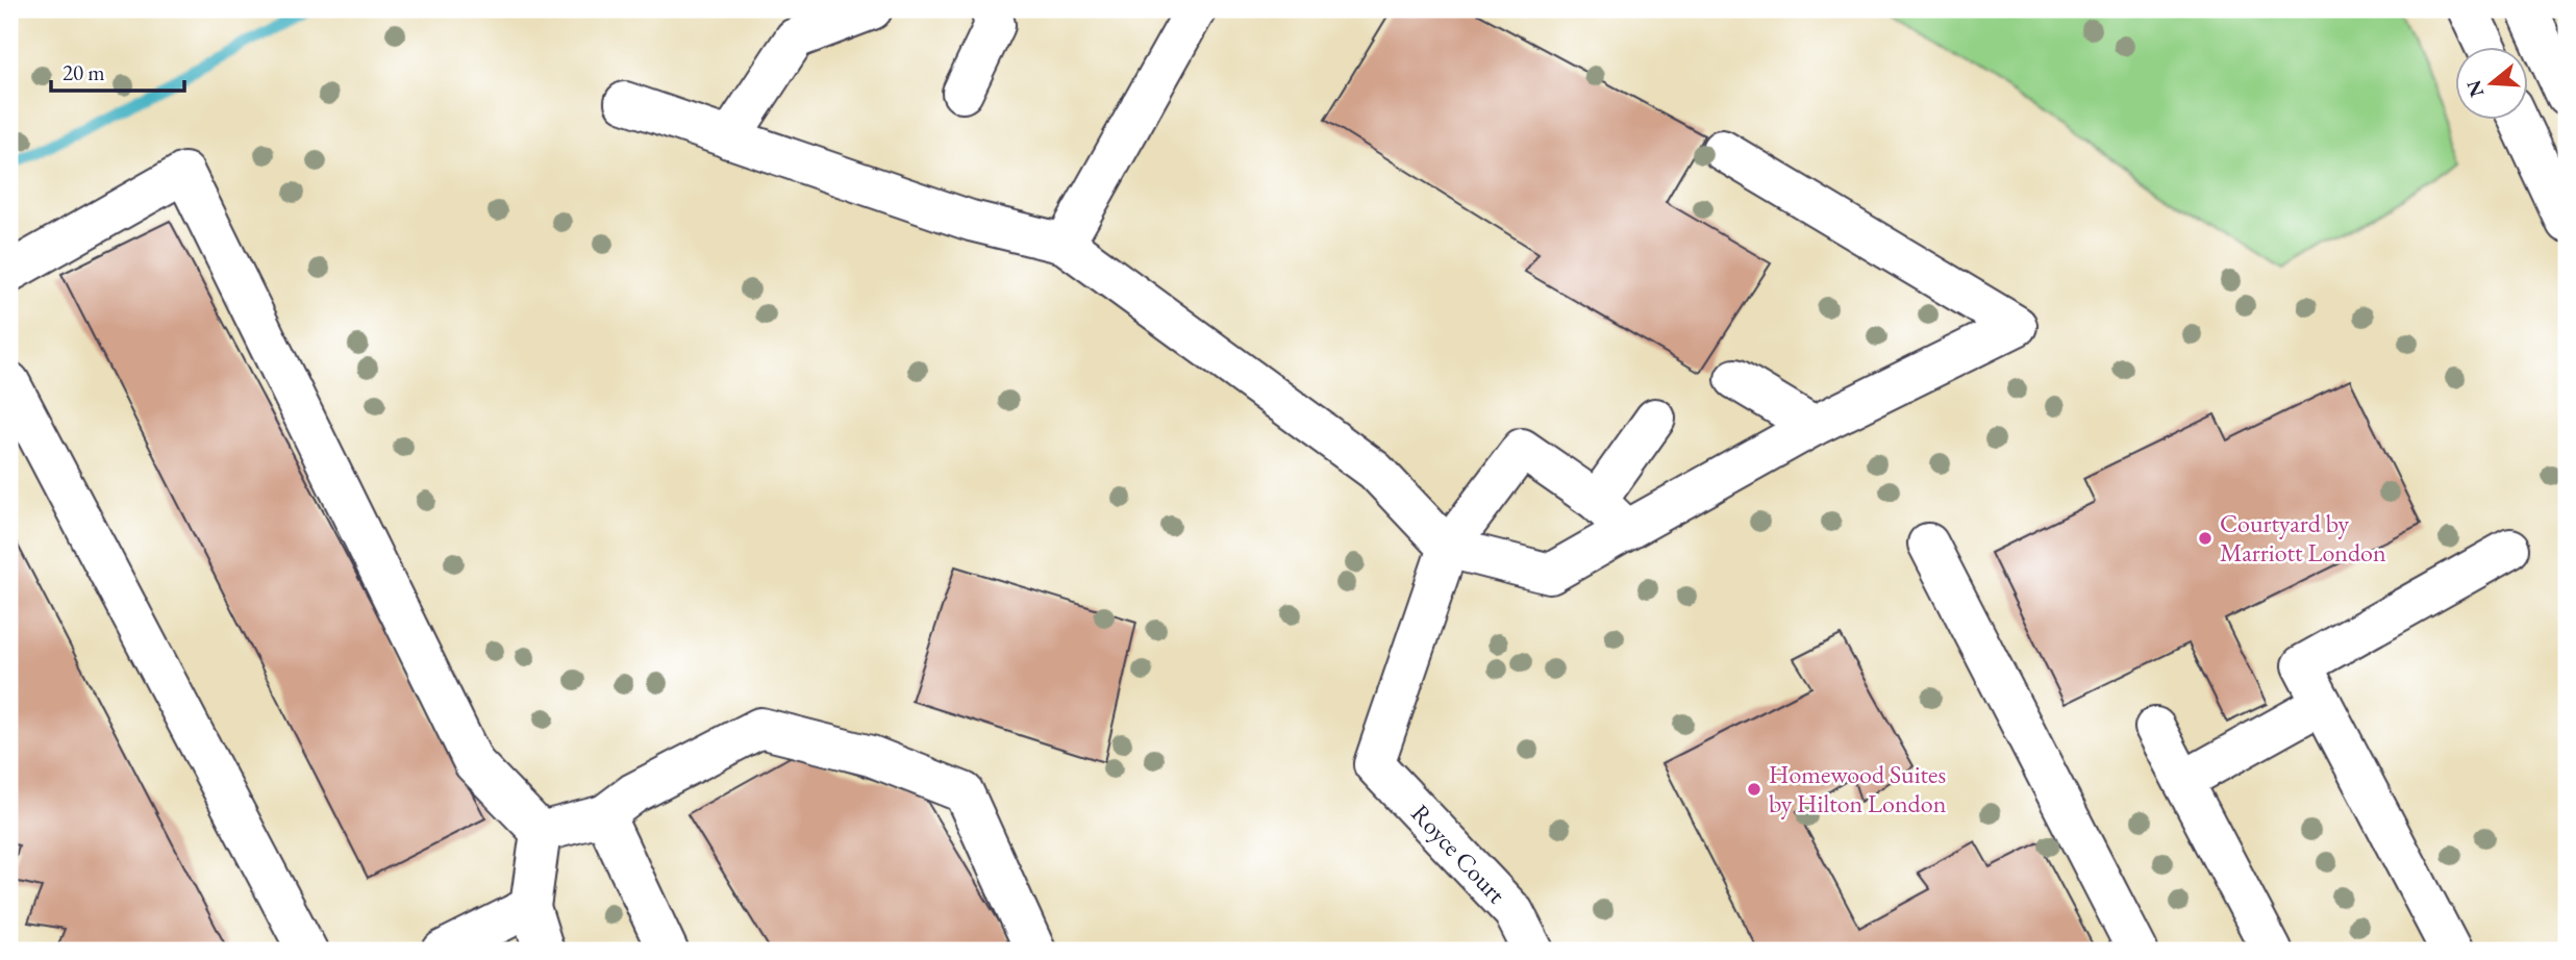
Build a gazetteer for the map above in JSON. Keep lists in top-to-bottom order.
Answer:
{
  "streets": {
    "street": ["Royce Court"]
  },
  "places": ["Courtyard by Marriott London", "Homewood Suites by Hilton London"],
  "scale_bar": "20 m",
  "north": "left"
}
